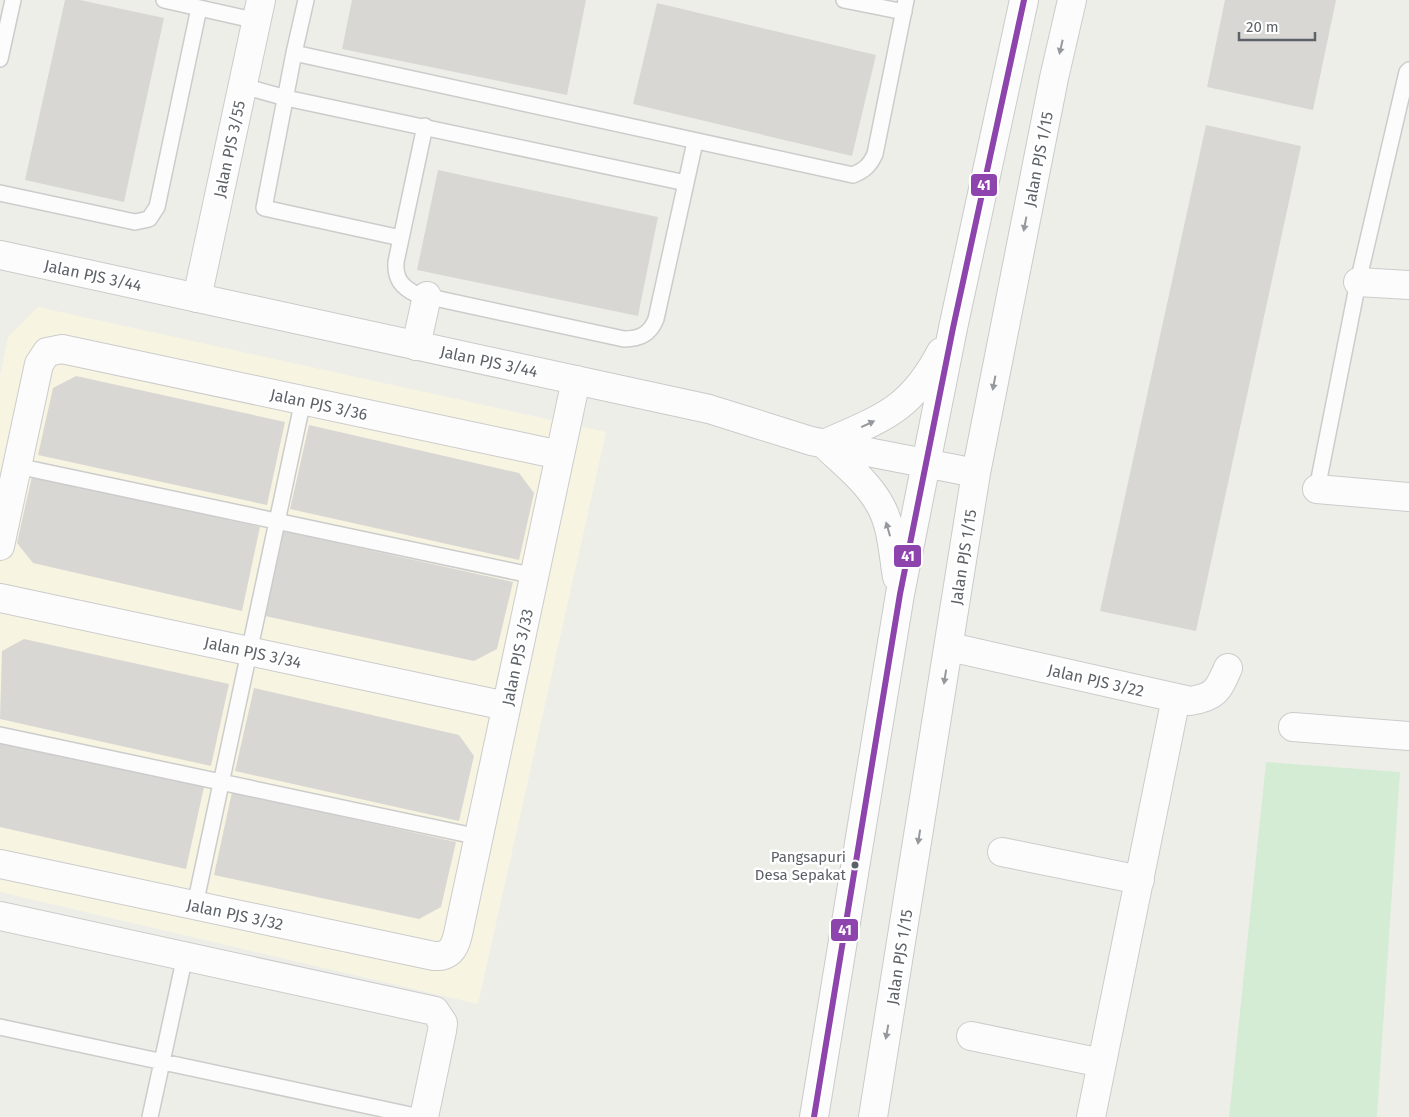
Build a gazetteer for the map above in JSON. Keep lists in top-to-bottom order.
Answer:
{
  "streets": {
    "street": [
      "Jalan PJS 3/55",
      "Jalan PJS 1/15",
      "Jalan PJS 3/44",
      "Jalan PJS 3/36",
      "Jalan PJS 3/34",
      "Jalan PJS 3/33",
      "Jalan PJS 3/22",
      "Jalan PJS 3/32"
    ]
  },
  "crossings": [
    ["Jalan PJS 3/55", "Jalan PJS 3/44"],
    ["Jalan PJS 1/15", "Jalan PJS 3/44"],
    ["Jalan PJS 1/15", "Jalan PJS 3/22"],
    ["Jalan PJS 3/44", "Jalan PJS 3/33"],
    ["Jalan PJS 3/36", "Jalan PJS 3/33"],
    ["Jalan PJS 3/34", "Jalan PJS 3/33"],
    ["Jalan PJS 3/33", "Jalan PJS 3/32"]
  ],
  "places": ["Pangsapuri Desa Sepakat"],
  "lines": ["transit line 41"],
  "scale_bar": "20 m"
}
